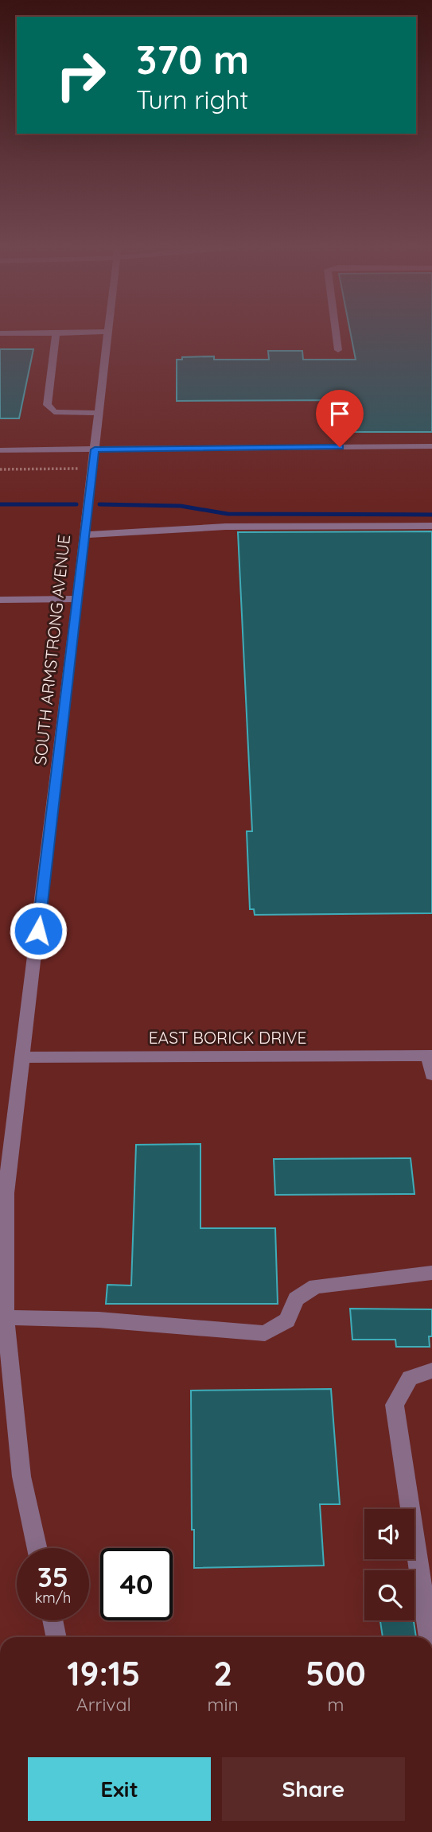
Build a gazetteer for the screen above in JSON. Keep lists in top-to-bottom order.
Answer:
{
  "streets": {
    "street": ["SOUTH ARMSTRONG AVENUE", "EAST BORICK DRIVE"]
  },
  "crossings": [
    ["SOUTH ARMSTRONG AVENUE", "EAST BORICK DRIVE"]
  ],
  "page": {
    "turn": ["370 m", "Turn right"],
    "speed": "35 km/h",
    "limit": "40",
    "eta": [
      "19:15",
      "Arrival",
      "2",
      "min",
      "500",
      "m"
    ],
    "buttons": ["Exit", "Share"]
  }
}
